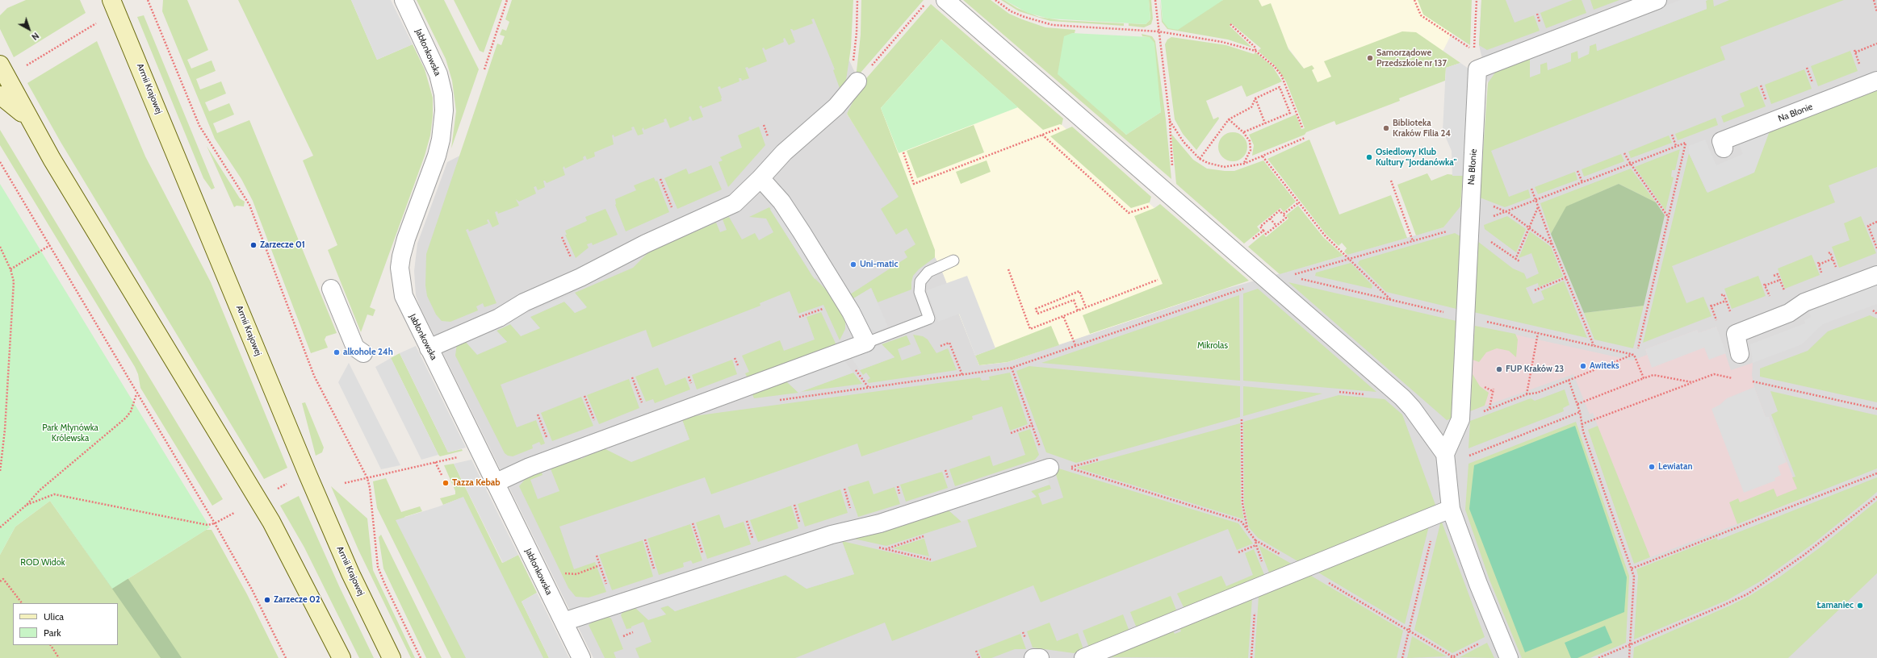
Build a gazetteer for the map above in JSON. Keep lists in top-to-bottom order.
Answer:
{
  "streets": {
    "main road": ["Armii Krajowej"],
    "street": ["Jabłonkowska", "Na Błonie"]
  },
  "parks": ["Mikrolas", "Park Młynówka Królewska", "ROD Widok"],
  "places": [
    "Samorządowe Przedszkole nr 137",
    "Biblioteka Kraków Filia 24",
    "Osiedlowy Klub Kultury \"Jordanówka\"",
    "Zarzecze 01",
    "Uni-matic",
    "alkohole 24h",
    "Awiteks",
    "FUP Kraków 23",
    "Lewiatan",
    "Tazza Kebab",
    "Zarzecze 02",
    "Łamaniec"
  ],
  "legend": ["Ulica", "Park"],
  "north": "bottom right"
}
